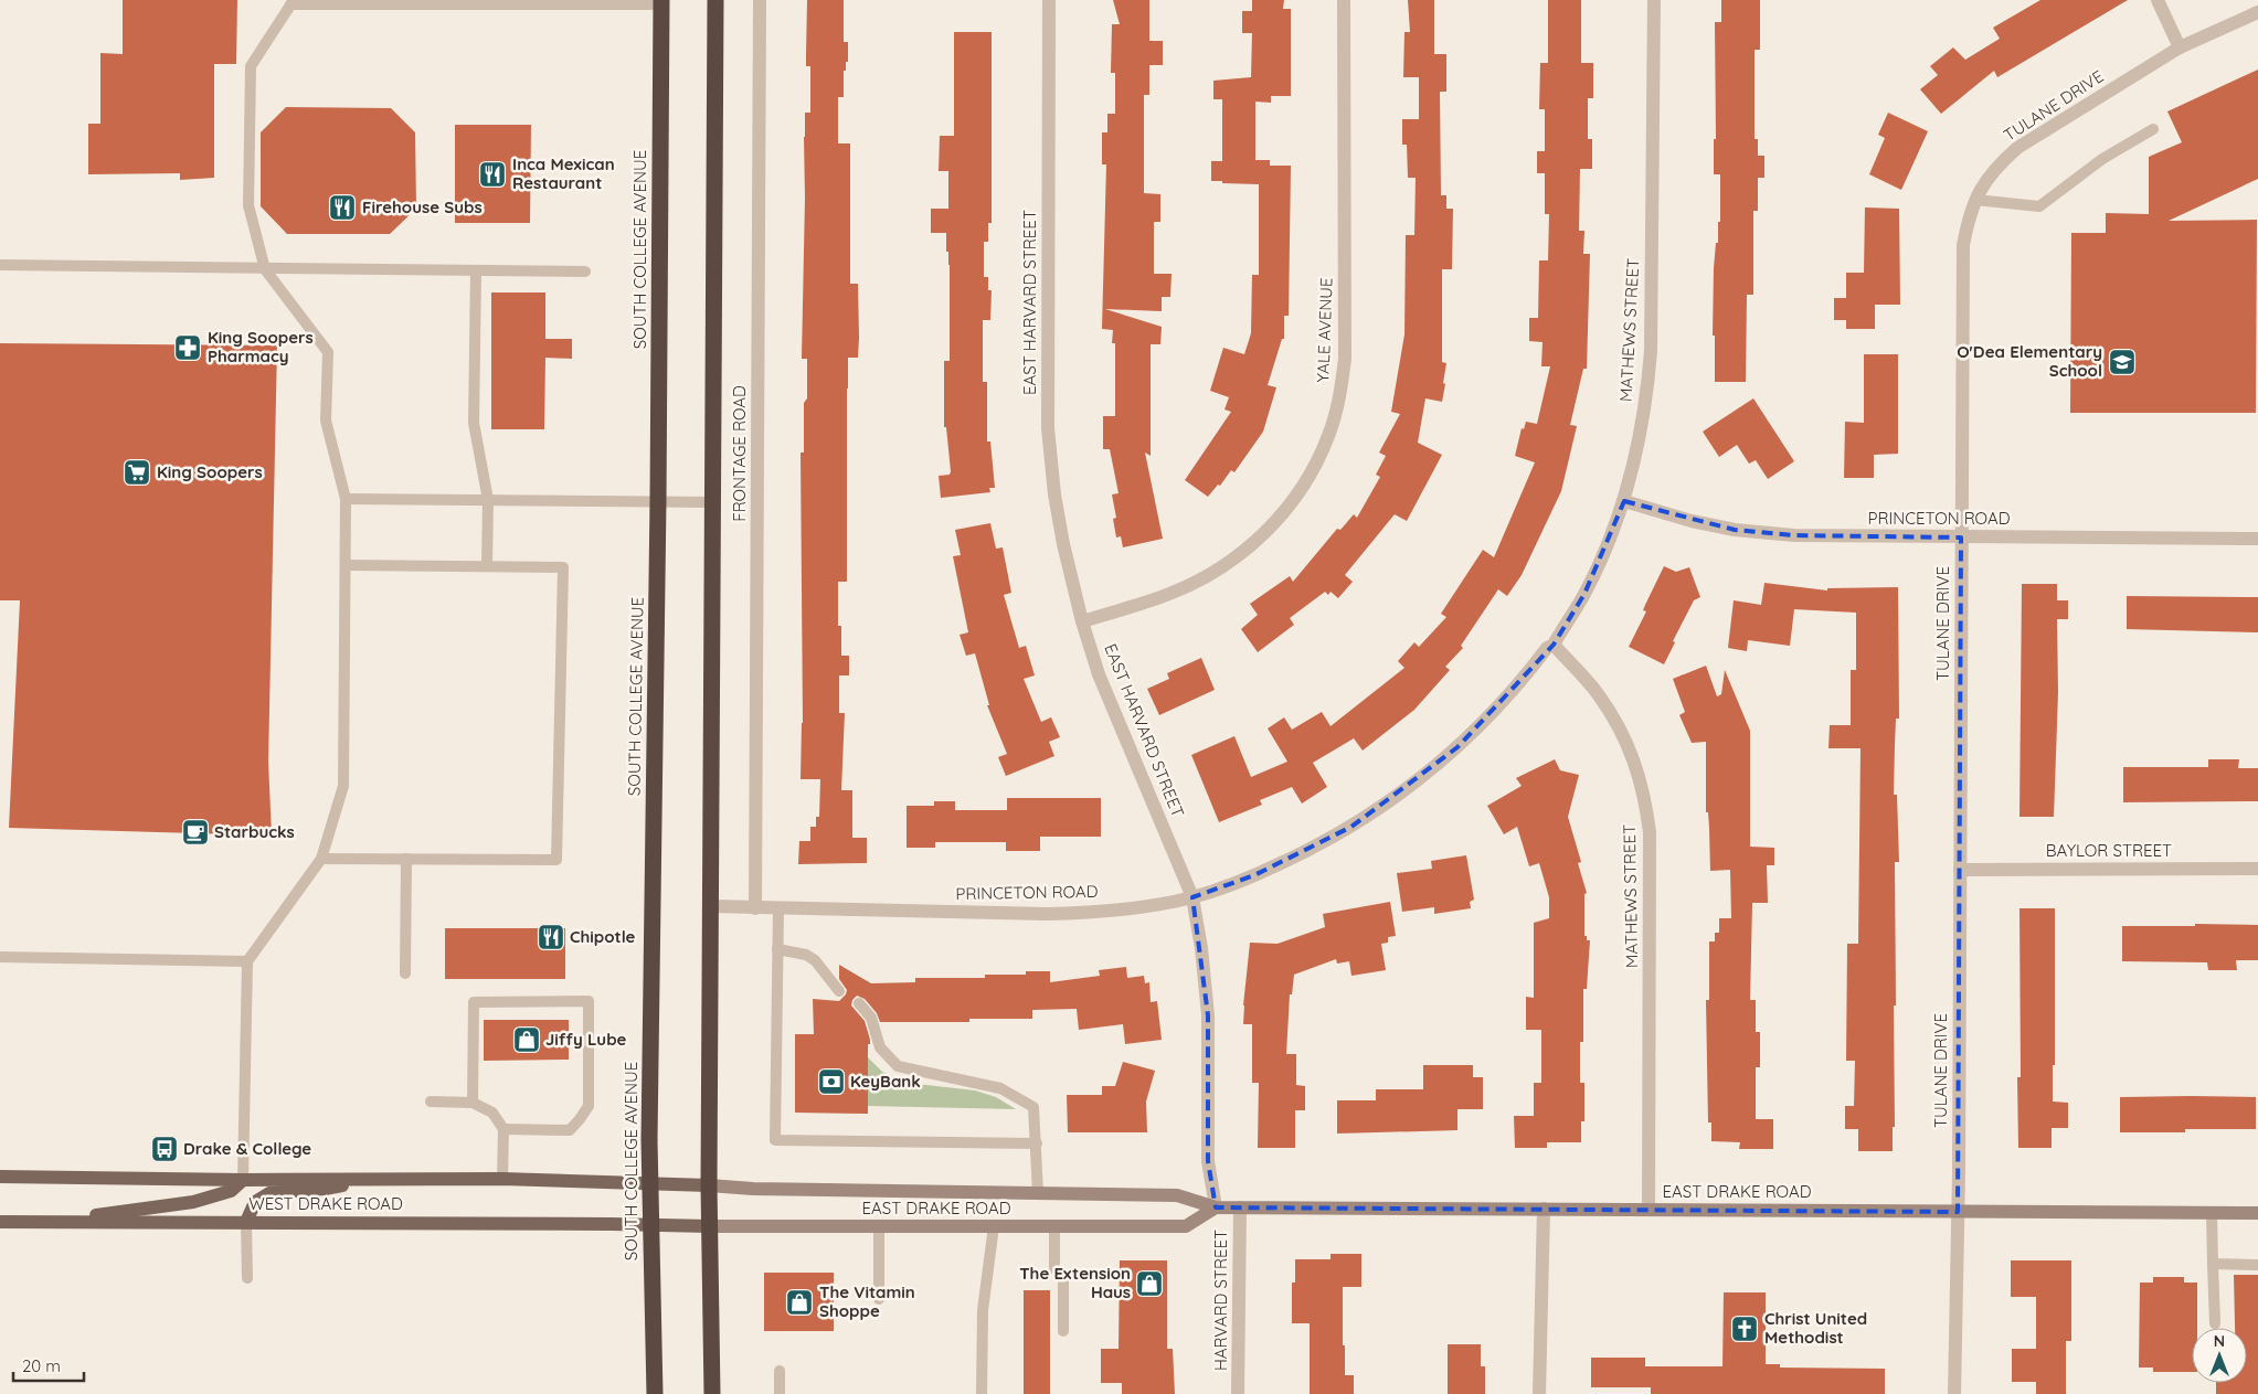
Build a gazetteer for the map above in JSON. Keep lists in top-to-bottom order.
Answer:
{
  "streets": {
    "highway": ["SOUTH COLLEGE AVENUE"],
    "main road": ["EAST DRAKE ROAD", "WEST DRAKE ROAD"],
    "street": [
      "TULANE DRIVE",
      "EAST HARVARD STREET",
      "YALE AVENUE",
      "MATHEWS STREET",
      "FRONTAGE ROAD",
      "PRINCETON ROAD",
      "BAYLOR STREET",
      "HARVARD STREET"
    ]
  },
  "crossings": [
    ["TULANE DRIVE", "PRINCETON ROAD"],
    ["TULANE DRIVE", "BAYLOR STREET"],
    ["TULANE DRIVE", "EAST DRAKE ROAD"],
    ["SOUTH COLLEGE AVENUE", "EAST DRAKE ROAD"],
    ["SOUTH COLLEGE AVENUE", "WEST DRAKE ROAD"],
    ["EAST HARVARD STREET", "YALE AVENUE"],
    ["EAST HARVARD STREET", "PRINCETON ROAD"],
    ["EAST HARVARD STREET", "EAST DRAKE ROAD"],
    ["MATHEWS STREET", "PRINCETON ROAD"],
    ["MATHEWS STREET", "EAST DRAKE ROAD"],
    ["FRONTAGE ROAD", "PRINCETON ROAD"],
    ["EAST DRAKE ROAD", "WEST DRAKE ROAD"],
    ["EAST DRAKE ROAD", "HARVARD STREET"]
  ],
  "places": {
    "restaurant": ["Inca Mexican Restaurant", "Firehouse Subs", "Chipotle"],
    "pharmacy": ["King Soopers Pharmacy"],
    "school or university": ["O'Dea Elementary School"],
    "supermarket": ["King Soopers"],
    "cafe": ["Starbucks"],
    "shop": ["Jiffy Lube", "The Extension Haus", "The Vitamin Shoppe"],
    "bank": ["KeyBank"],
    "bus stop": ["Drake & College"],
    "church": ["Christ United Methodist"]
  },
  "scale_bar": "20 m",
  "north": "top"
}
